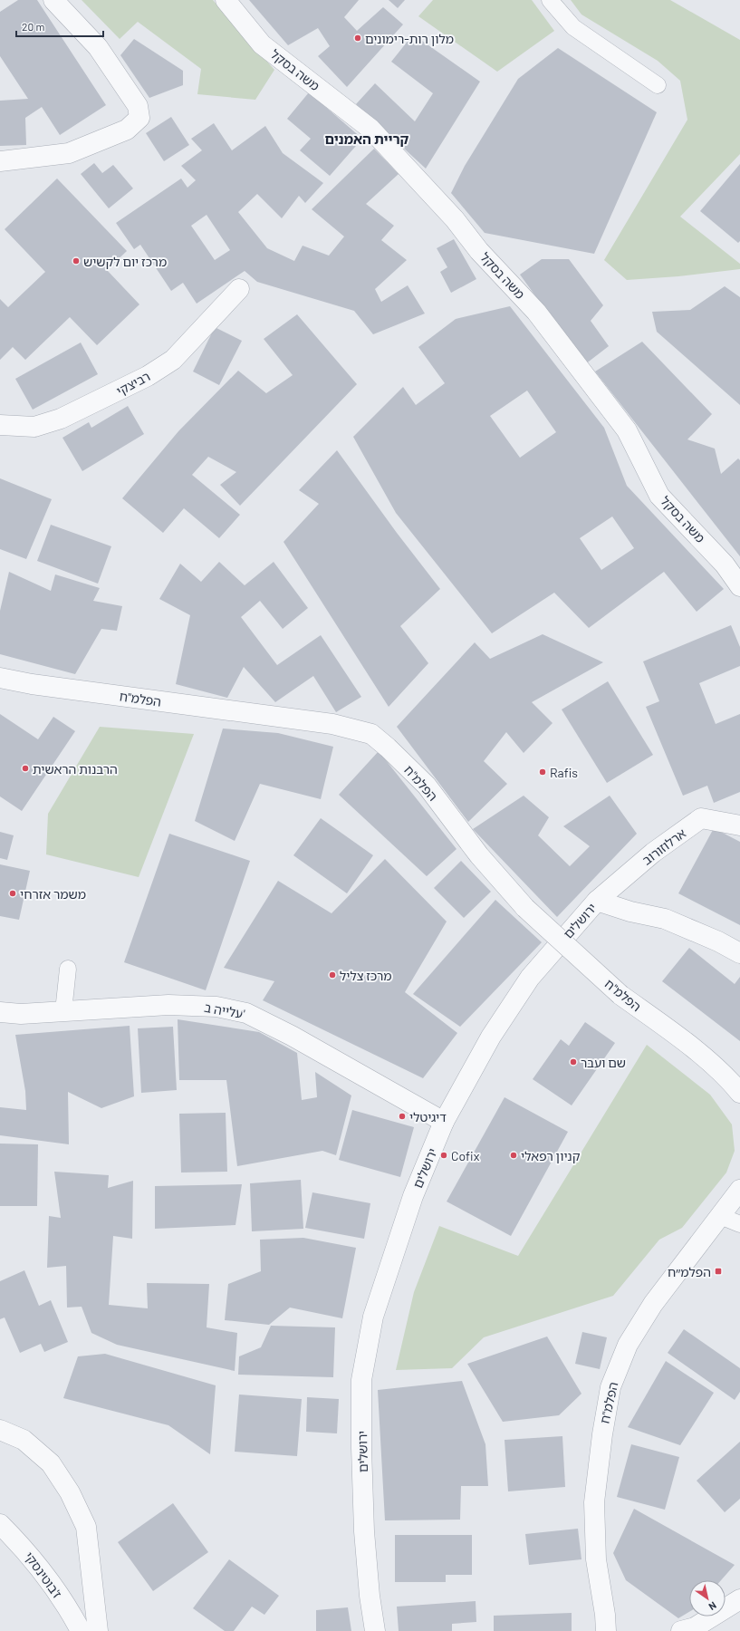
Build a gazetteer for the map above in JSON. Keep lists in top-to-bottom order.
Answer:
{
  "streets": {
    "street": [
      "משה בסקל",
      "רביצקי",
      "הפלמ\"ח",
      "ארלוזורוב",
      "ירושלים",
      "עלייה ב'",
      "ז'בוטינסקי"
    ]
  },
  "crossings": [
    ["ארלוזורוב", "ירושלים"],
    ["ירושלים", "עלייה ב'"]
  ],
  "districts": ["קריית האמנים"],
  "places": {
    "other": [
      "מלון רות-רימונים",
      "מרכז יום לקשיש",
      "הרבנות הראשית",
      "Rafis",
      "משמר אזרחי",
      "מרכז צליל",
      "שם ועבר",
      "דיגיטלי",
      "Cofix",
      "קניון רפאלי"
    ],
    "transit": ["הפלמ״ח"]
  },
  "scale_bar": "20 m",
  "north": "bottom right"
}
